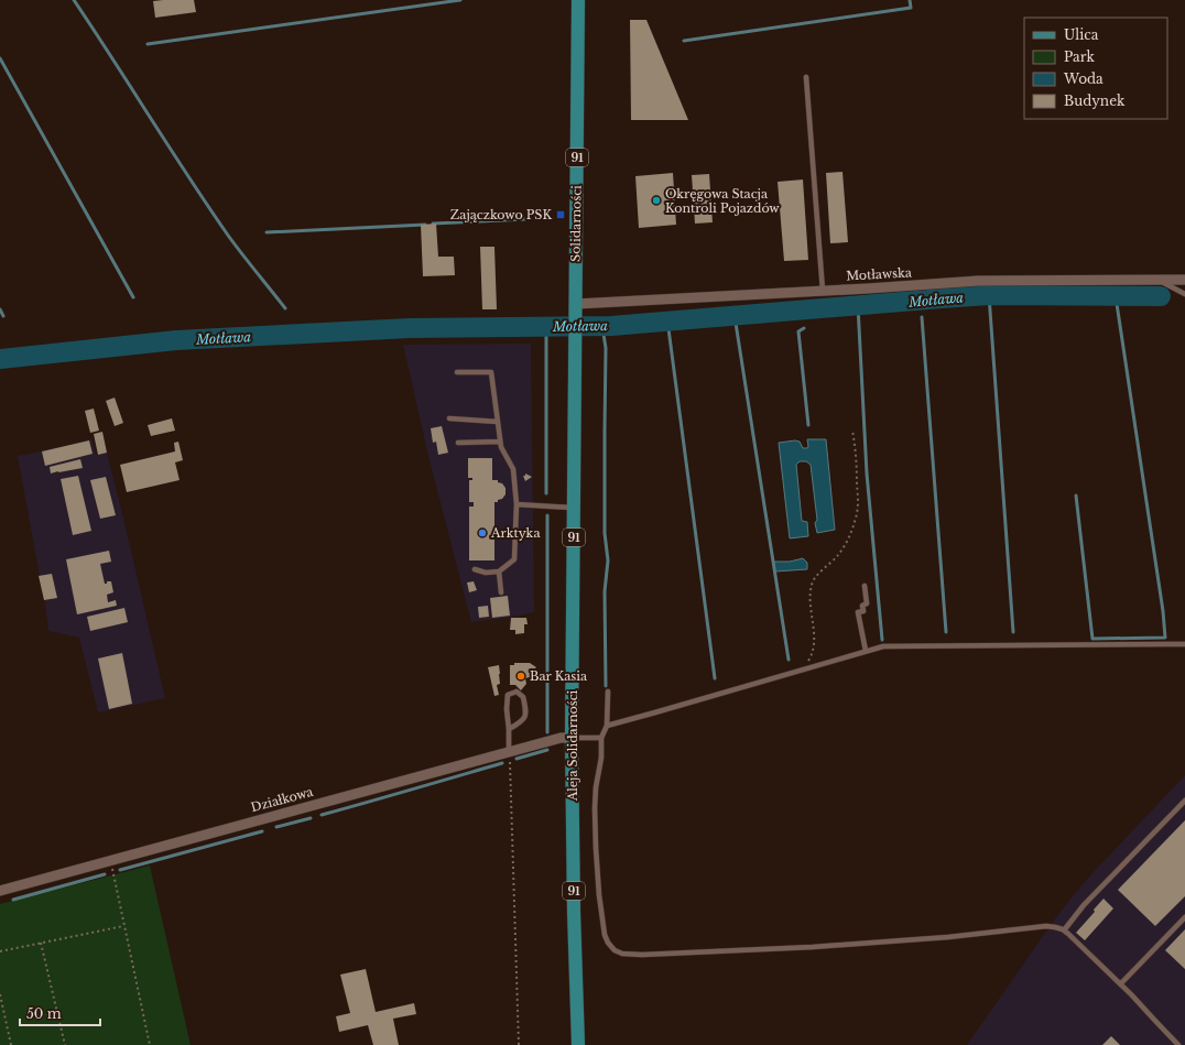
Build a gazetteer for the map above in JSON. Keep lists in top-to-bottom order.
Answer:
{
  "streets": {
    "main road": ["91", "Solidarności", "Aleja Solidarności"],
    "street": ["Motławska", "Działkowa"]
  },
  "crossings": [
    ["Solidarności", "Motławska"],
    ["Solidarności", "Aleja Solidarności"],
    ["Motławska", "Aleja Solidarności"],
    ["Aleja Solidarności", "Działkowa"]
  ],
  "water": ["Motława"],
  "places": {
    "other": ["Okręgowa Stacja Kontroli Pojazdów", "Arktyka", "Bar Kasia"],
    "transit": ["Zajączkowo PSK"]
  },
  "legend": [
    "Ulica",
    "Park",
    "Woda",
    "Budynek"
  ],
  "scale_bar": "50 m"
}
